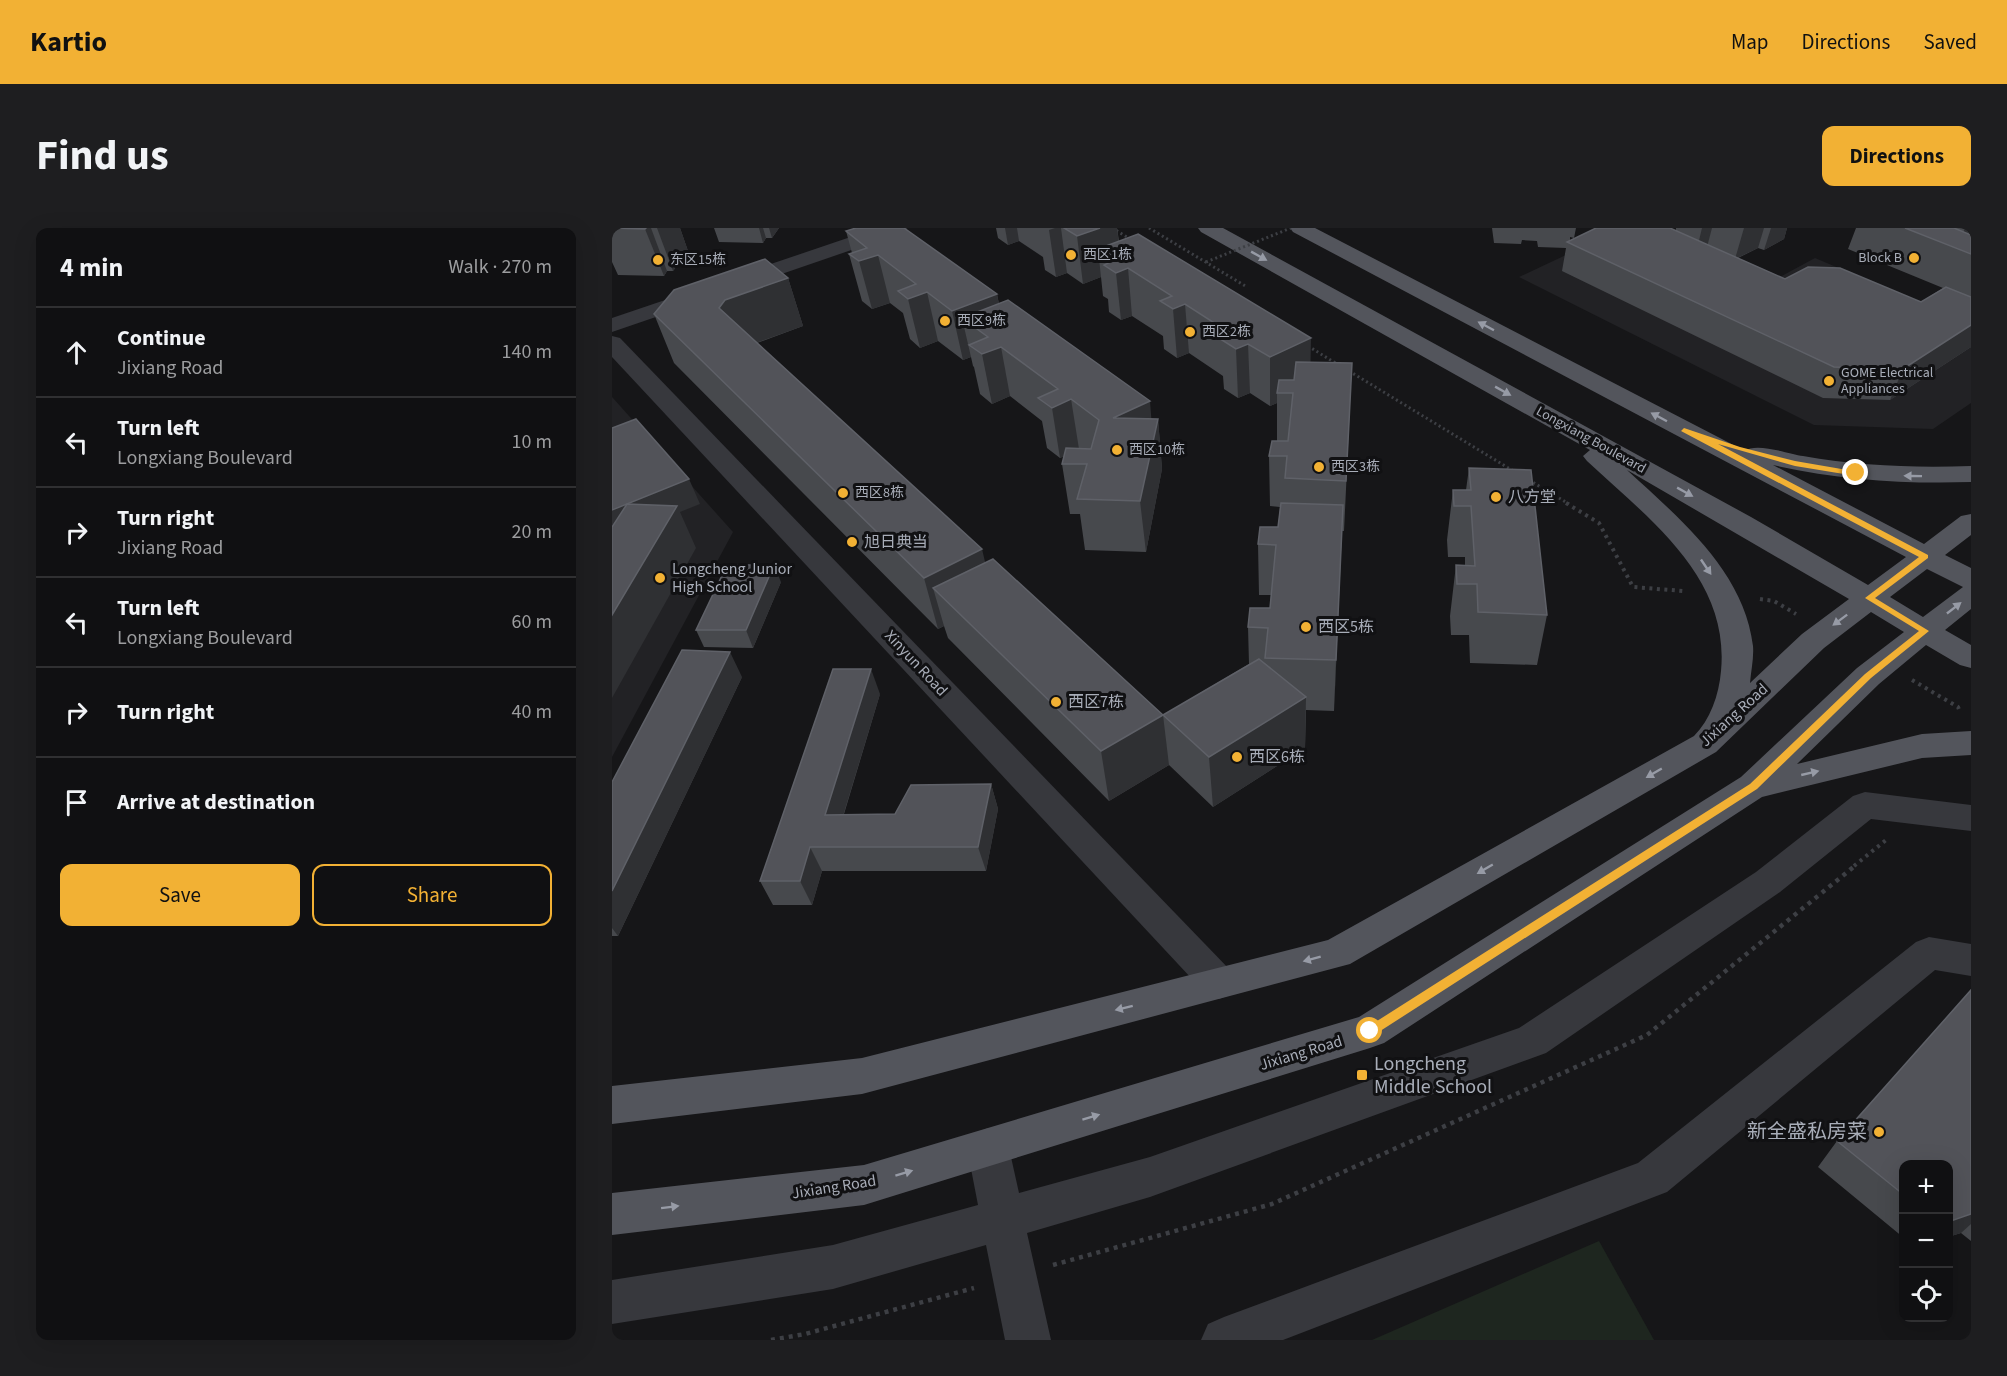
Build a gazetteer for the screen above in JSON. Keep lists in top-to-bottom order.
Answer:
{
  "streets": {
    "main road": ["Longxiang Boulevard", "Jixiang Road"],
    "street": ["Xinyun Road"]
  },
  "crossings": [
    ["Longxiang Boulevard", "Jixiang Road"],
    ["Xinyun Road", "Jixiang Road"]
  ],
  "places": {
    "other": [
      "西区1栋",
      "Block B",
      "东区15栋",
      "西区9栋",
      "西区2栋",
      "GOME Electrical Appliances",
      "西区10栋",
      "西区3栋",
      "西区8栋",
      "八方堂",
      "旭日典当",
      "Longcheng Junior High School",
      "西区5栋",
      "西区7栋",
      "西区6栋",
      "新全盛私房菜"
    ],
    "transit": ["Longcheng Middle School"]
  },
  "page": {
    "header": "Kartio",
    "nav": ["Map", "Directions", "Saved"],
    "title": "Find us",
    "buttons": [
      "Directions",
      ["Save", "Share"]
    ],
    "heading": ["4 min", "Walk · 270 m"],
    "list": [
      ["Continue", "Jixiang Road", "140 m"],
      ["Turn left", "Longxiang Boulevard", "10 m"],
      ["Turn right", "Jixiang Road", "20 m"],
      ["Turn left", "Longxiang Boulevard", "60 m"],
      ["Turn right", "40 m"],
      "Arrive at destination"
    ],
    "map_buttons": ["+", "−"]
  }
}
